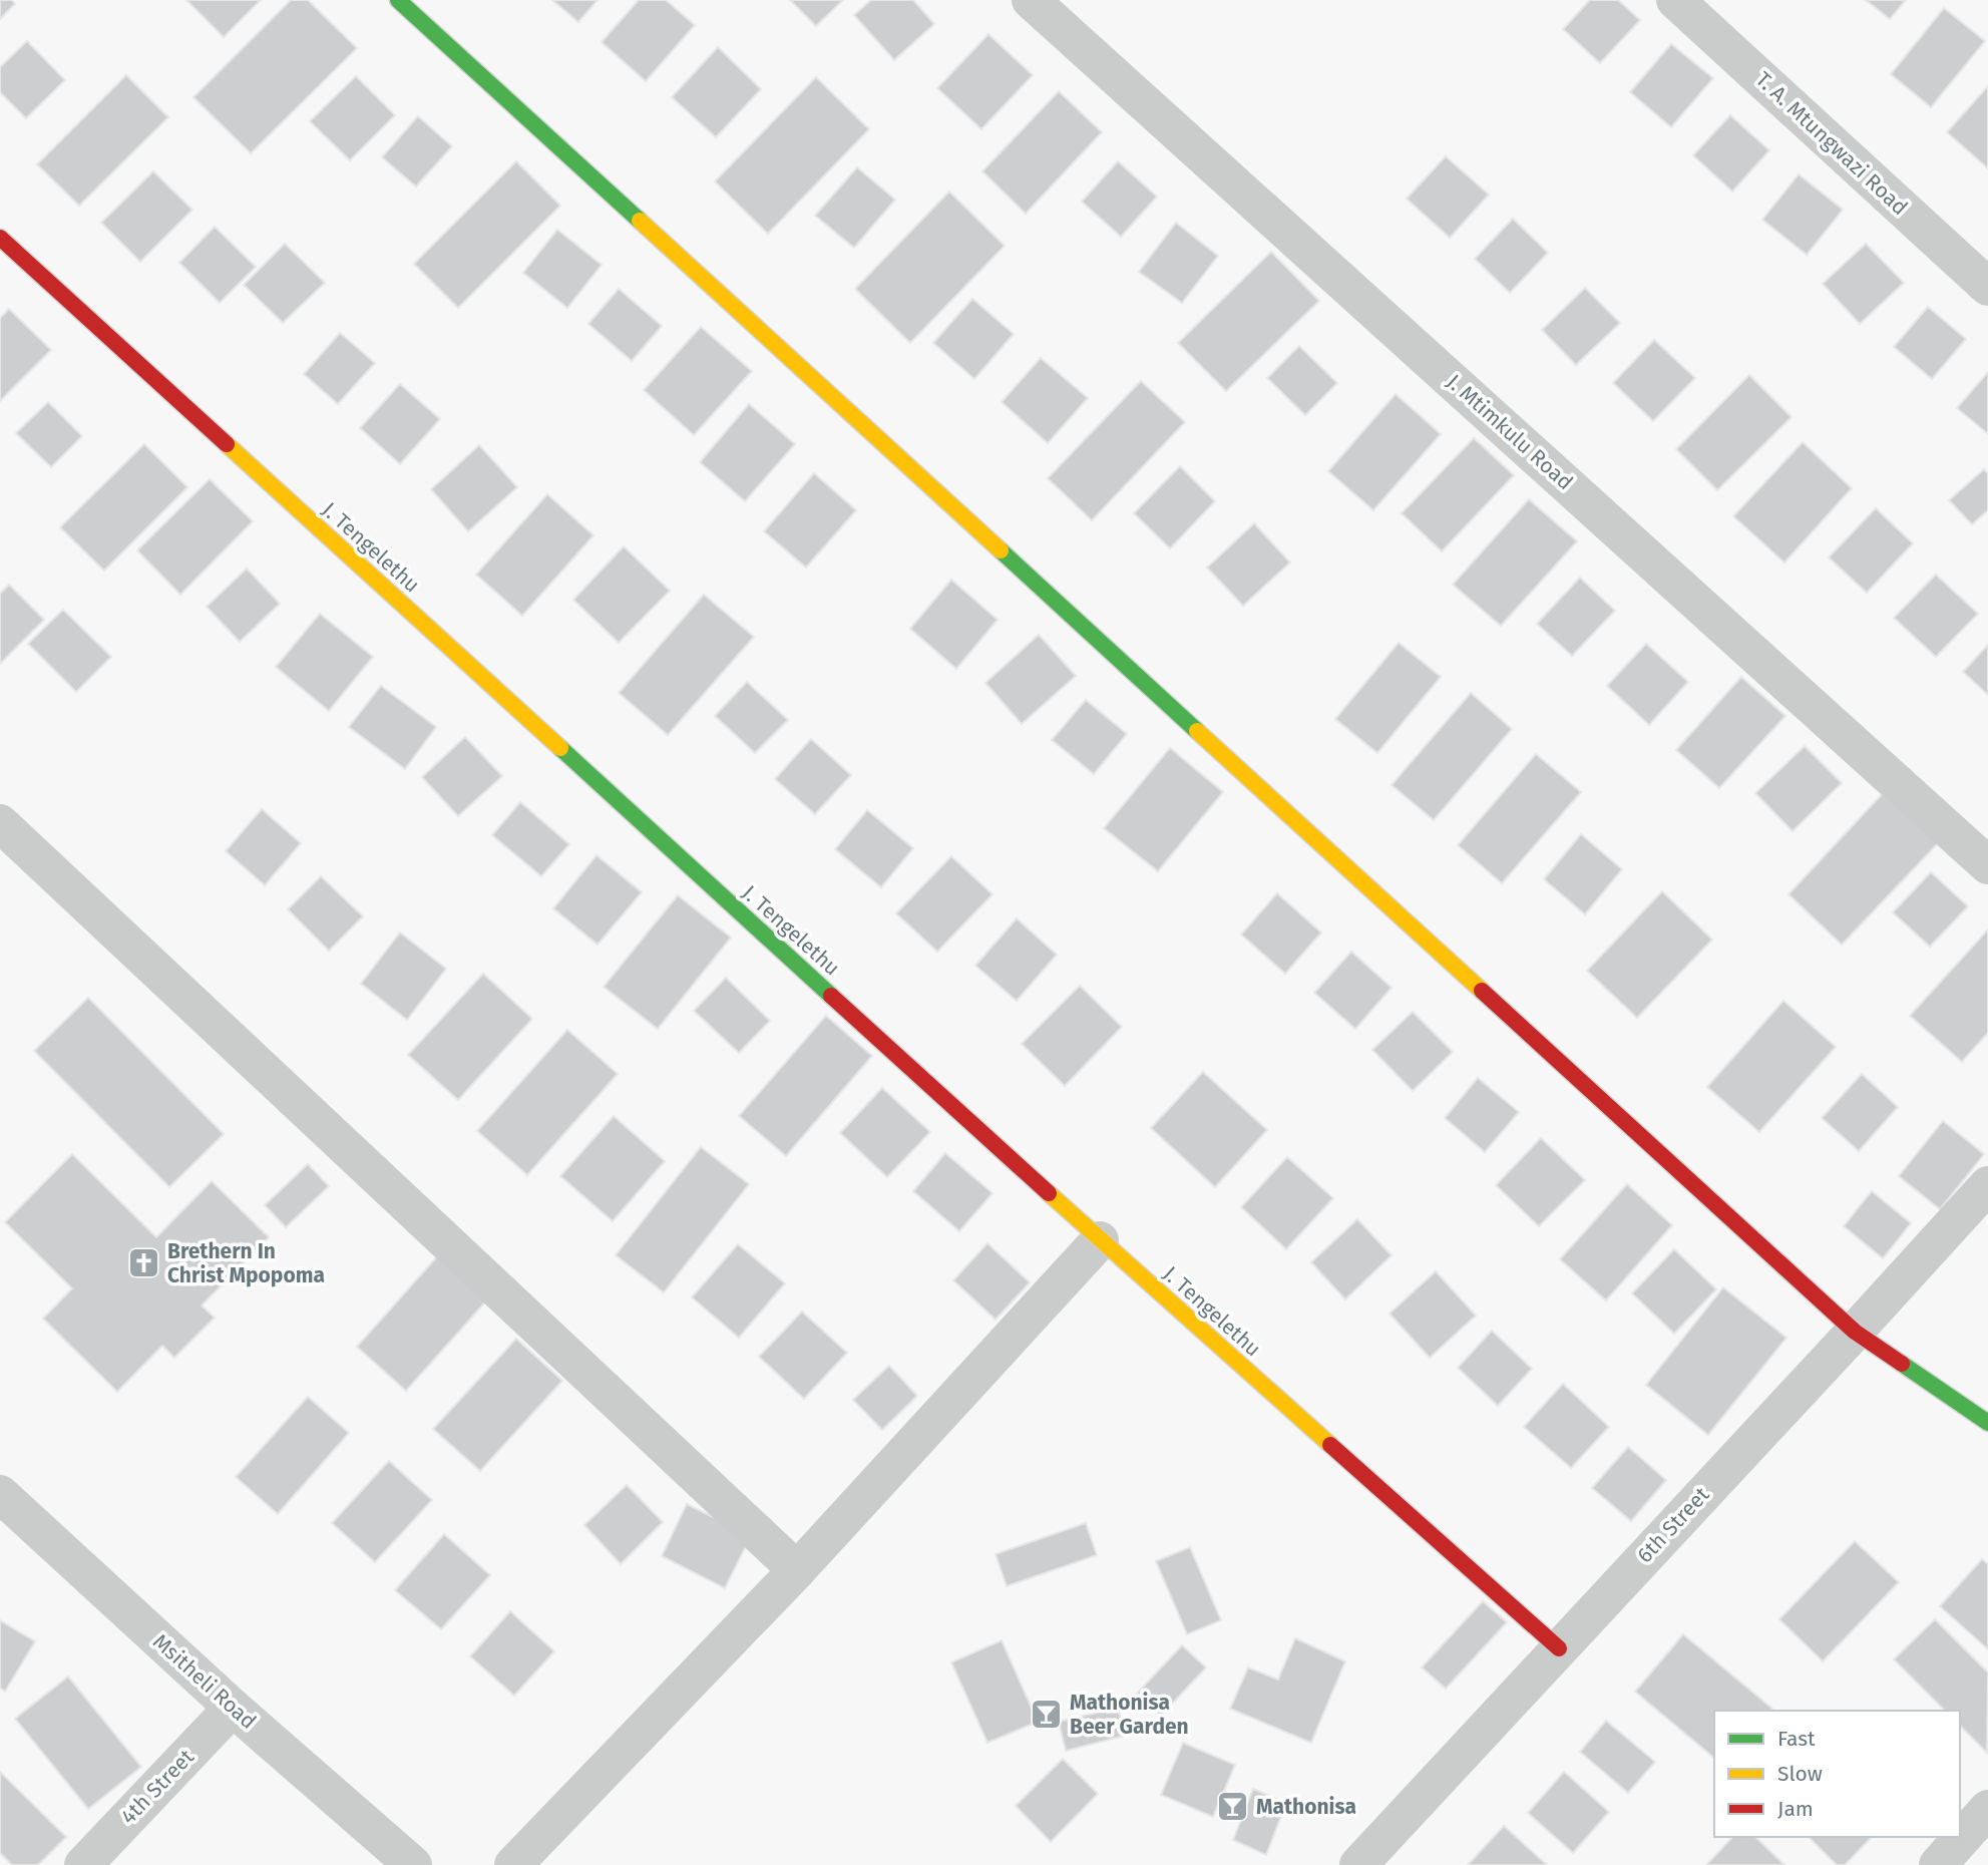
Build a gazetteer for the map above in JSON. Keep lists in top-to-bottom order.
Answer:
{
  "streets": {
    "street": [
      "T. A. Mtungwazi Road",
      "J. Mtimkulu Road",
      "J. Tengelethu",
      "6th Street",
      "Msitheli Road",
      "4th Street"
    ]
  },
  "crossings": [
    ["J. Tengelethu", "6th Street"],
    ["Msitheli Road", "4th Street"]
  ],
  "places": {
    "church": ["Brethern In Christ Mpopoma"],
    "bar": ["Mathonisa Beer Garden", "Mathonisa"]
  },
  "legend": ["Fast", "Slow", "Jam"]
}
